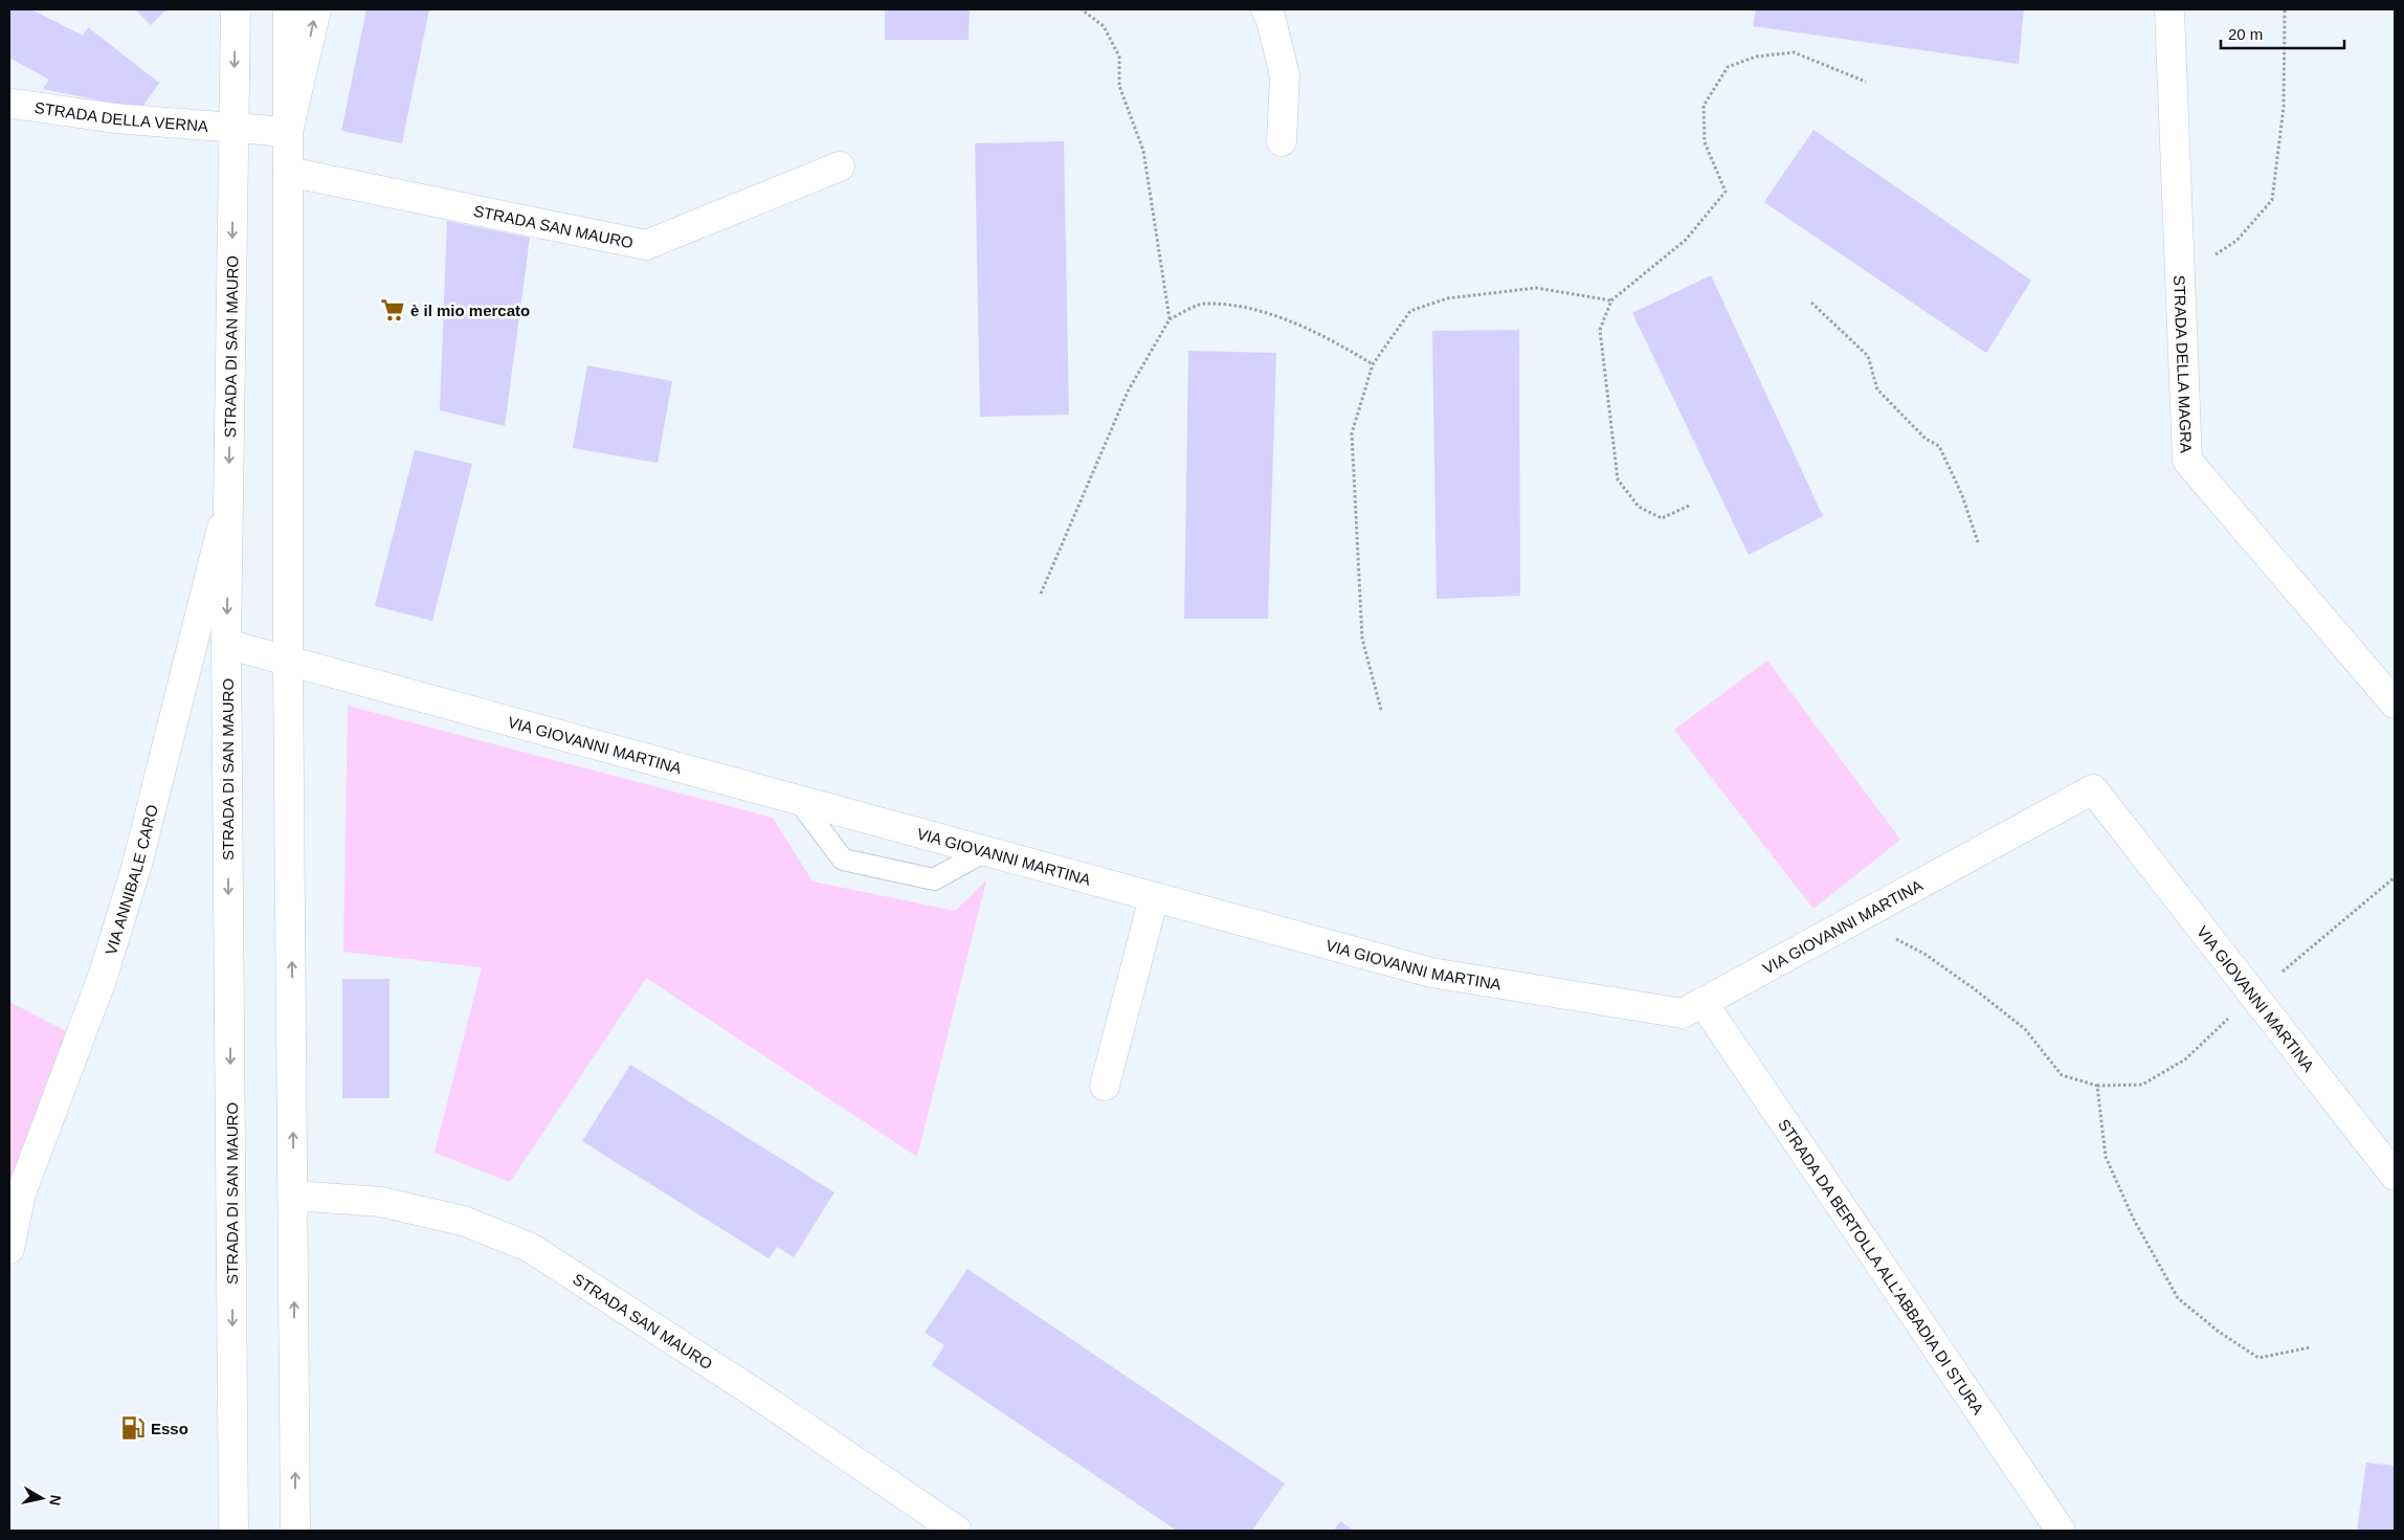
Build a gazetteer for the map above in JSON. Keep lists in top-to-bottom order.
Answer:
{
  "streets": {
    "street": [
      "STRADA DELLA VERNA",
      "STRADA SAN MAURO",
      "STRADA DI SAN MAURO",
      "STRADA DELLA MAGRA",
      "VIA GIOVANNI MARTINA",
      "VIA ANNIBALE CARO",
      "STRADA DA BERTOLLA ALL'ABBADIA DI STURA"
    ]
  },
  "crossings": [
    ["STRADA DELLA VERNA", "STRADA DI SAN MAURO"],
    ["STRADA DI SAN MAURO", "VIA GIOVANNI MARTINA"],
    ["STRADA DI SAN MAURO", "VIA ANNIBALE CARO"],
    ["VIA GIOVANNI MARTINA", "STRADA DA BERTOLLA ALL'ABBADIA DI STURA"]
  ],
  "places": {
    "supermarket": ["è il mio mercato"],
    "fuel station": ["Esso"]
  },
  "scale_bar": "20 m",
  "north": "right"
}
